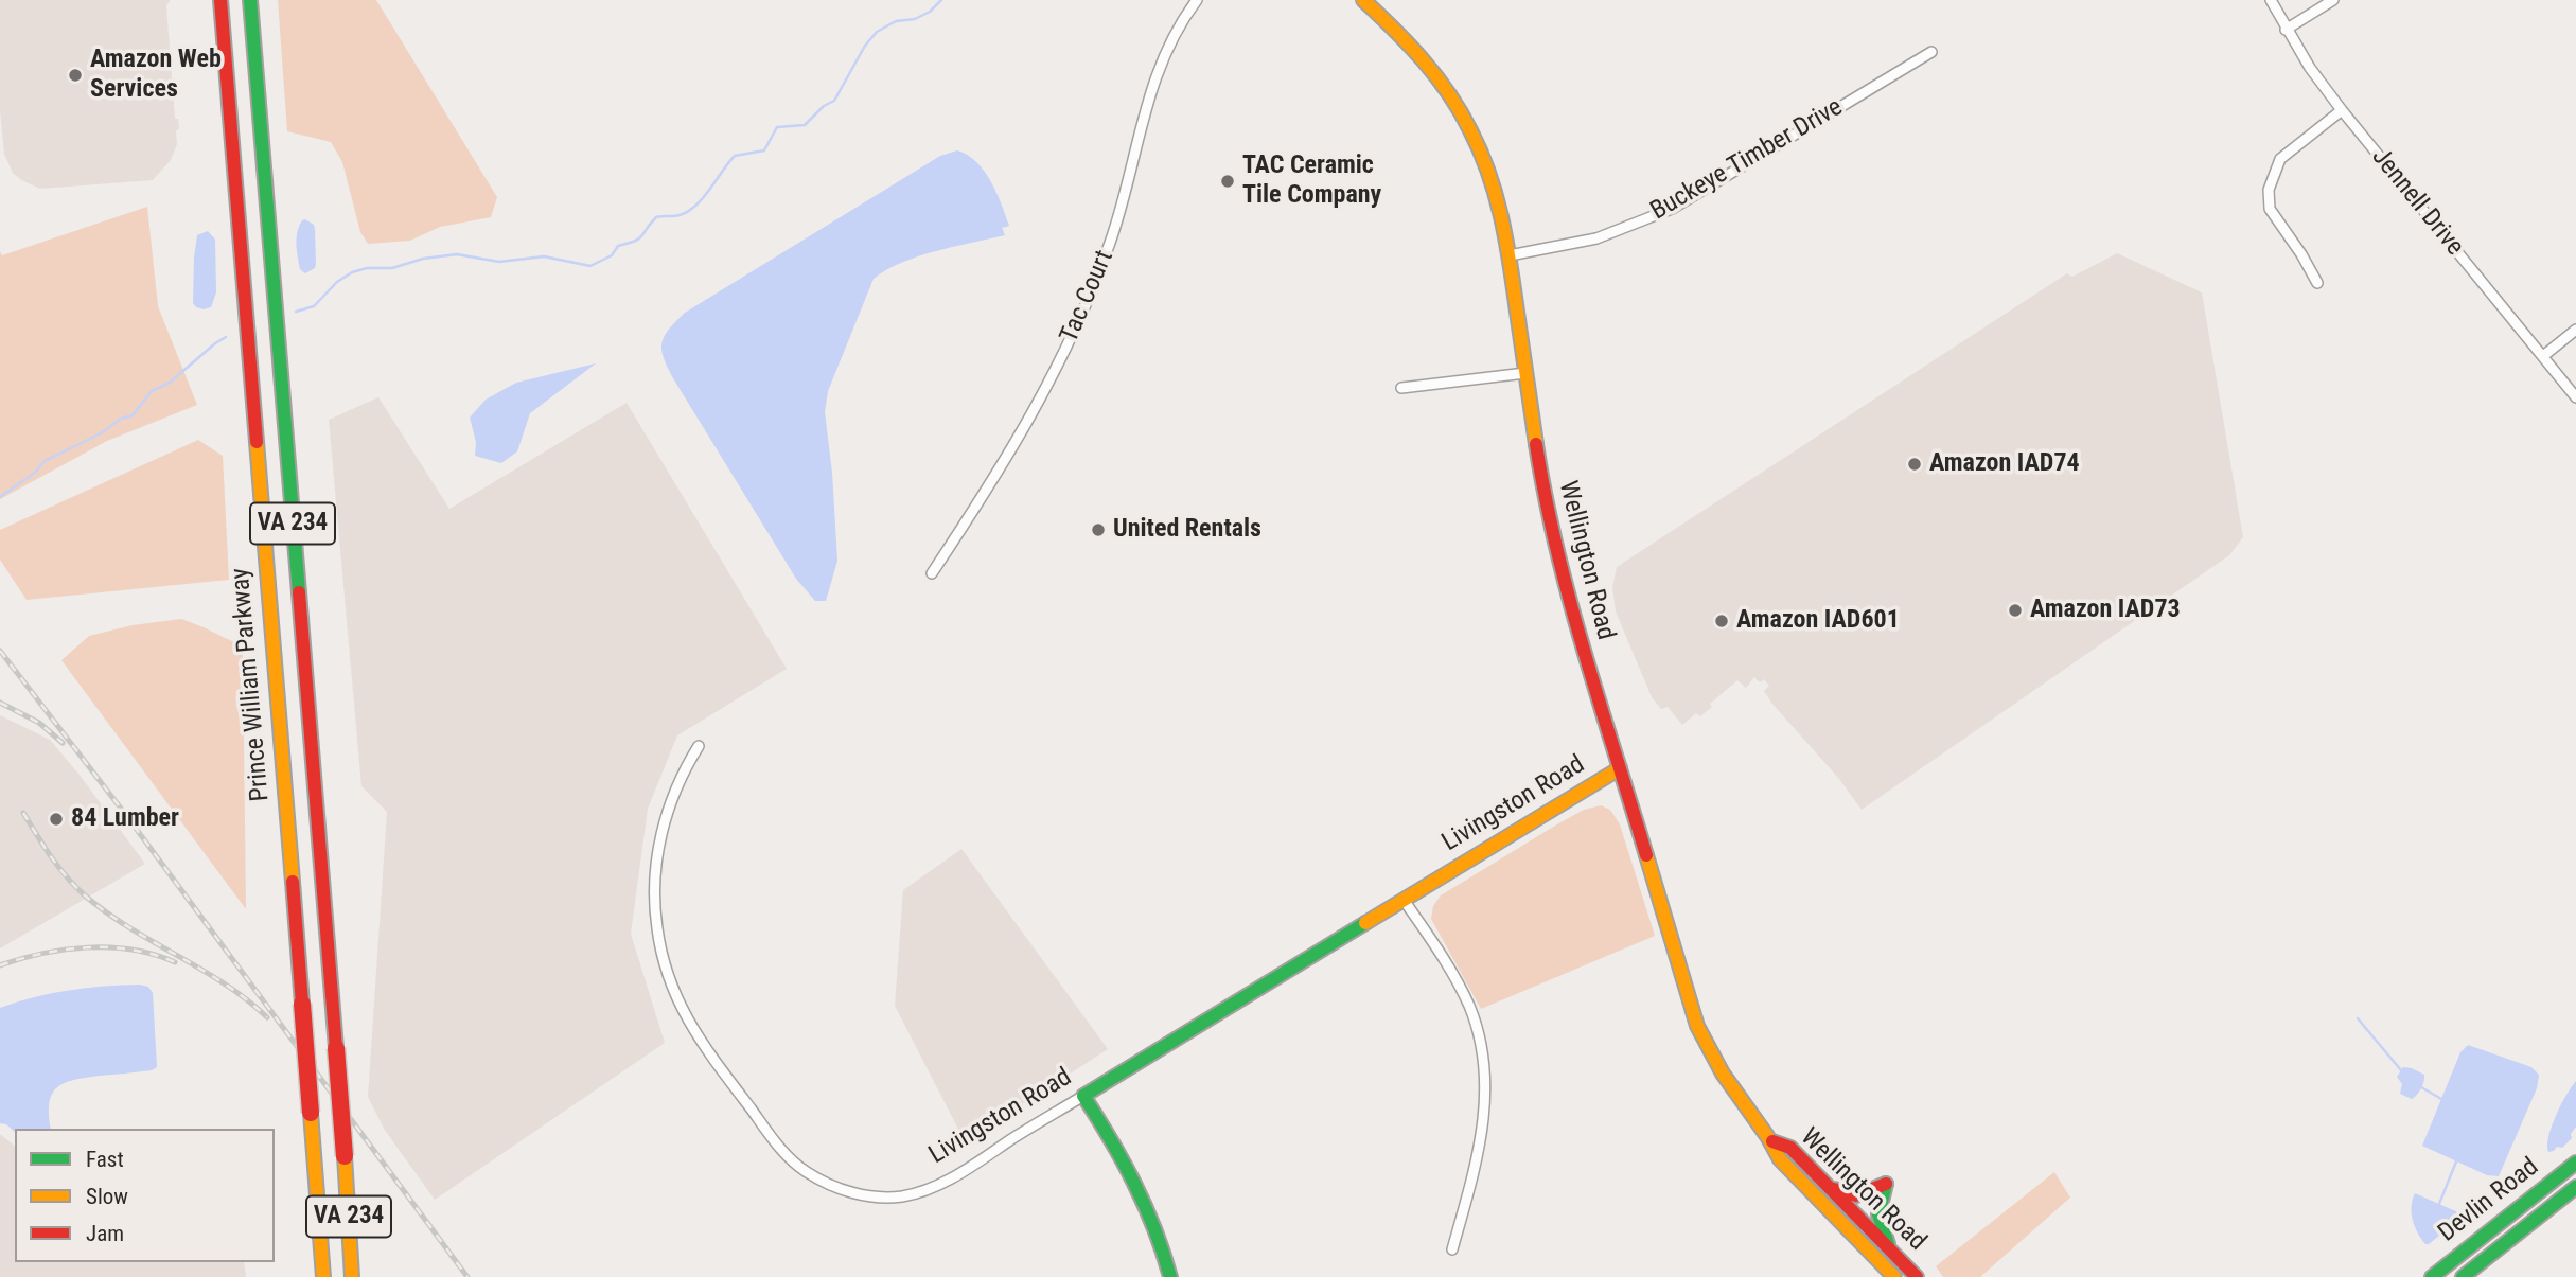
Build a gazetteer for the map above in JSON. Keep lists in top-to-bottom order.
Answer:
{
  "streets": {
    "main road": [
      "VA 234",
      "Wellington Road",
      "Prince William Parkway",
      "Livingston Road",
      "Devlin Road"
    ],
    "street": ["Buckeye Timber Drive", "Jennell Drive", "Tac Court"]
  },
  "crossings": [
    ["Buckeye Timber Drive", "Wellington Road"],
    ["Wellington Road", "Livingston Road"]
  ],
  "places": [
    "Amazon Web Services",
    "TAC Ceramic Tile Company",
    "Amazon IAD74",
    "United Rentals",
    "Amazon IAD73",
    "Amazon IAD601",
    "84 Lumber"
  ],
  "legend": ["Fast", "Slow", "Jam"]
}
